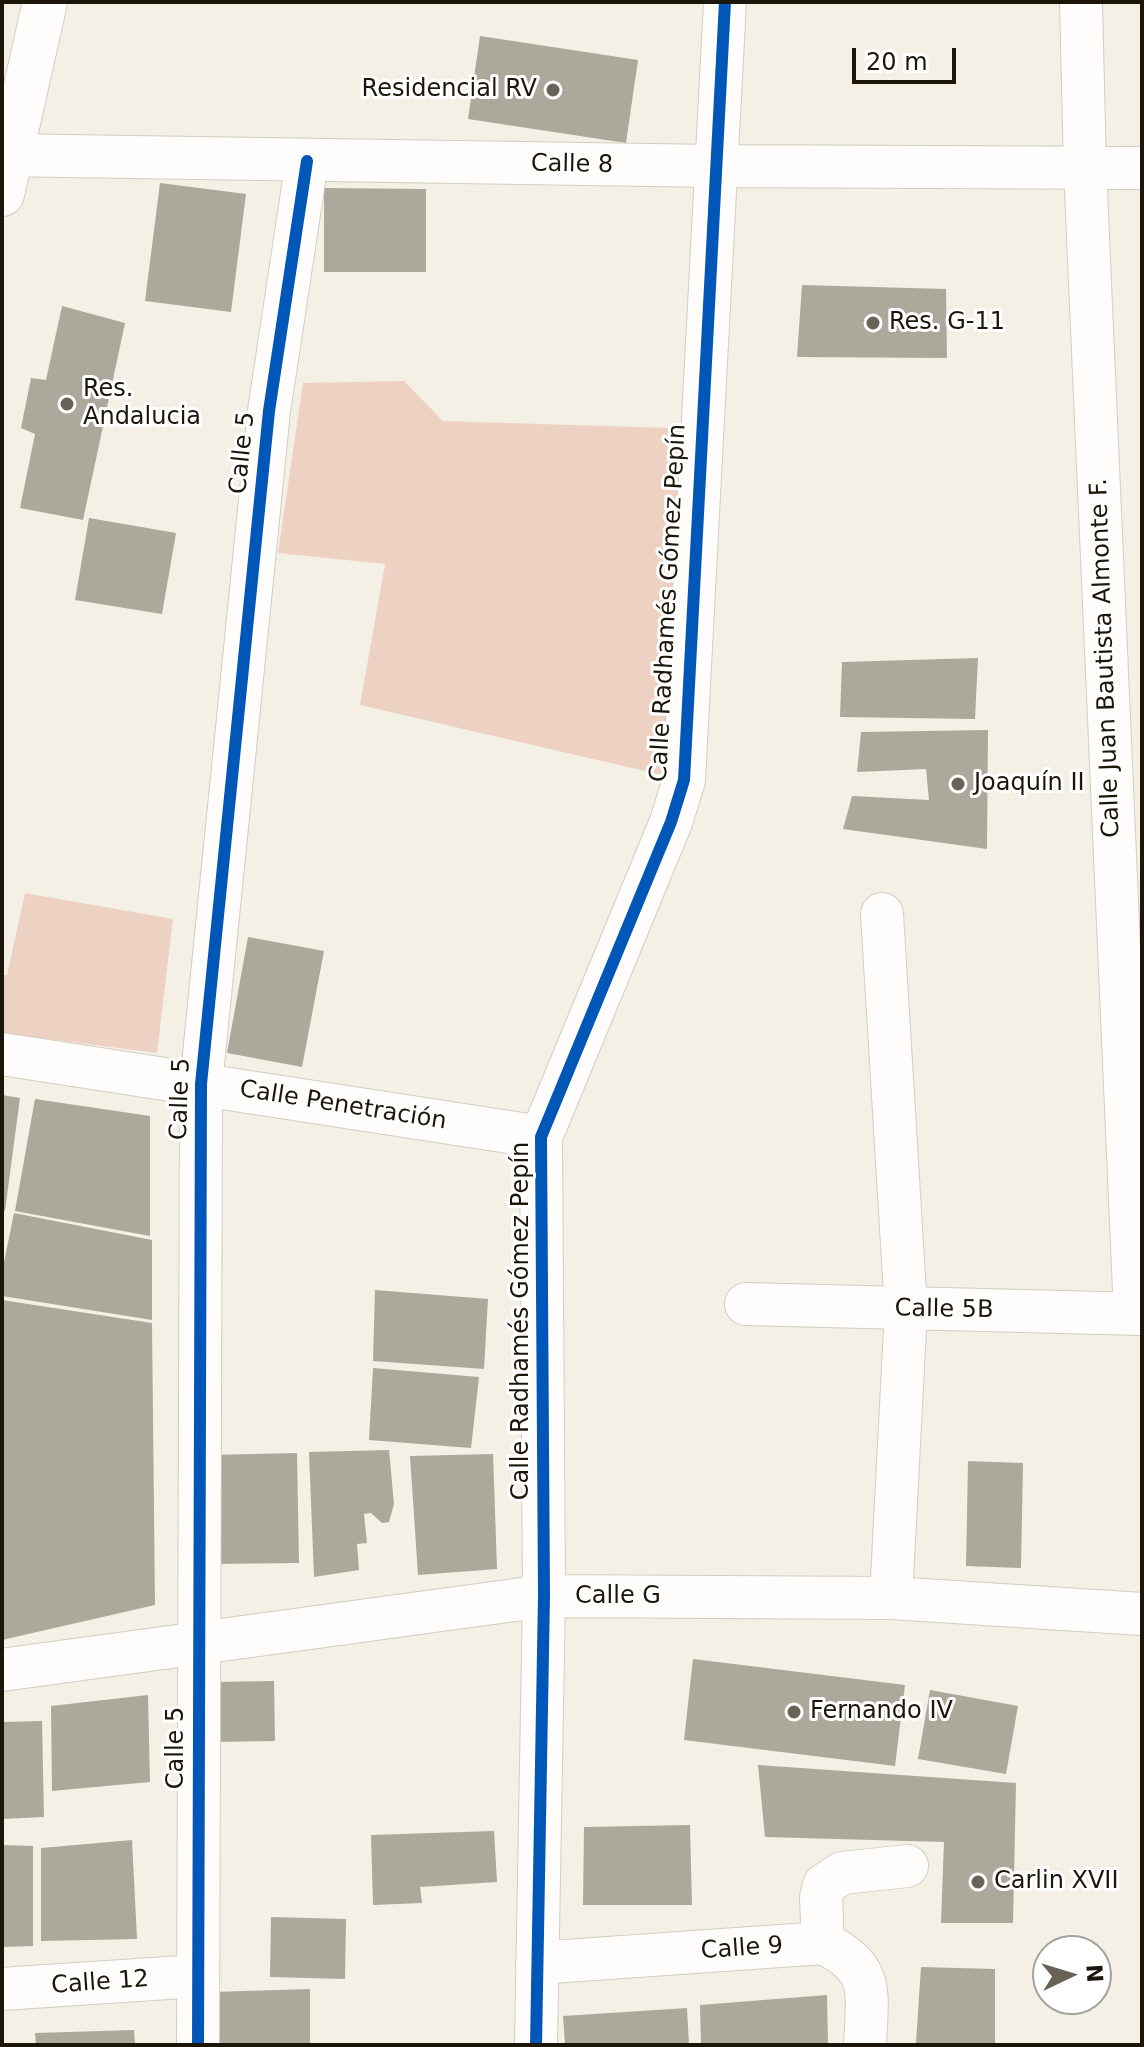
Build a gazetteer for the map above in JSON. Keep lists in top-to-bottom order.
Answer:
{
  "streets": {
    "street": [
      "Calle 8",
      "Calle 5",
      "Calle Radhamés Gómez Pepín",
      "Calle Juan Bautista Almonte F.",
      "Calle Penetración",
      "Calle 5B",
      "Calle G",
      "Calle 9",
      "Calle 12"
    ]
  },
  "crossings": [
    ["Calle 8", "Calle 5"],
    ["Calle 8", "Calle Radhamés Gómez Pepín"],
    ["Calle 8", "Calle Juan Bautista Almonte F."],
    ["Calle 5", "Calle Penetración"],
    ["Calle 5", "Calle G"],
    ["Calle 5", "Calle 12"],
    ["Calle Radhamés Gómez Pepín", "Calle Penetración"],
    ["Calle Radhamés Gómez Pepín", "Calle G"],
    ["Calle Radhamés Gómez Pepín", "Calle 9"],
    ["Calle Juan Bautista Almonte F.", "Calle 5B"]
  ],
  "places": [
    "Residencial RV",
    "Res. G-11",
    "Res. Andalucia",
    "Joaquín II",
    "Fernando IV",
    "Carlin XVII"
  ],
  "scale_bar": "20 m",
  "north": "right"
}
